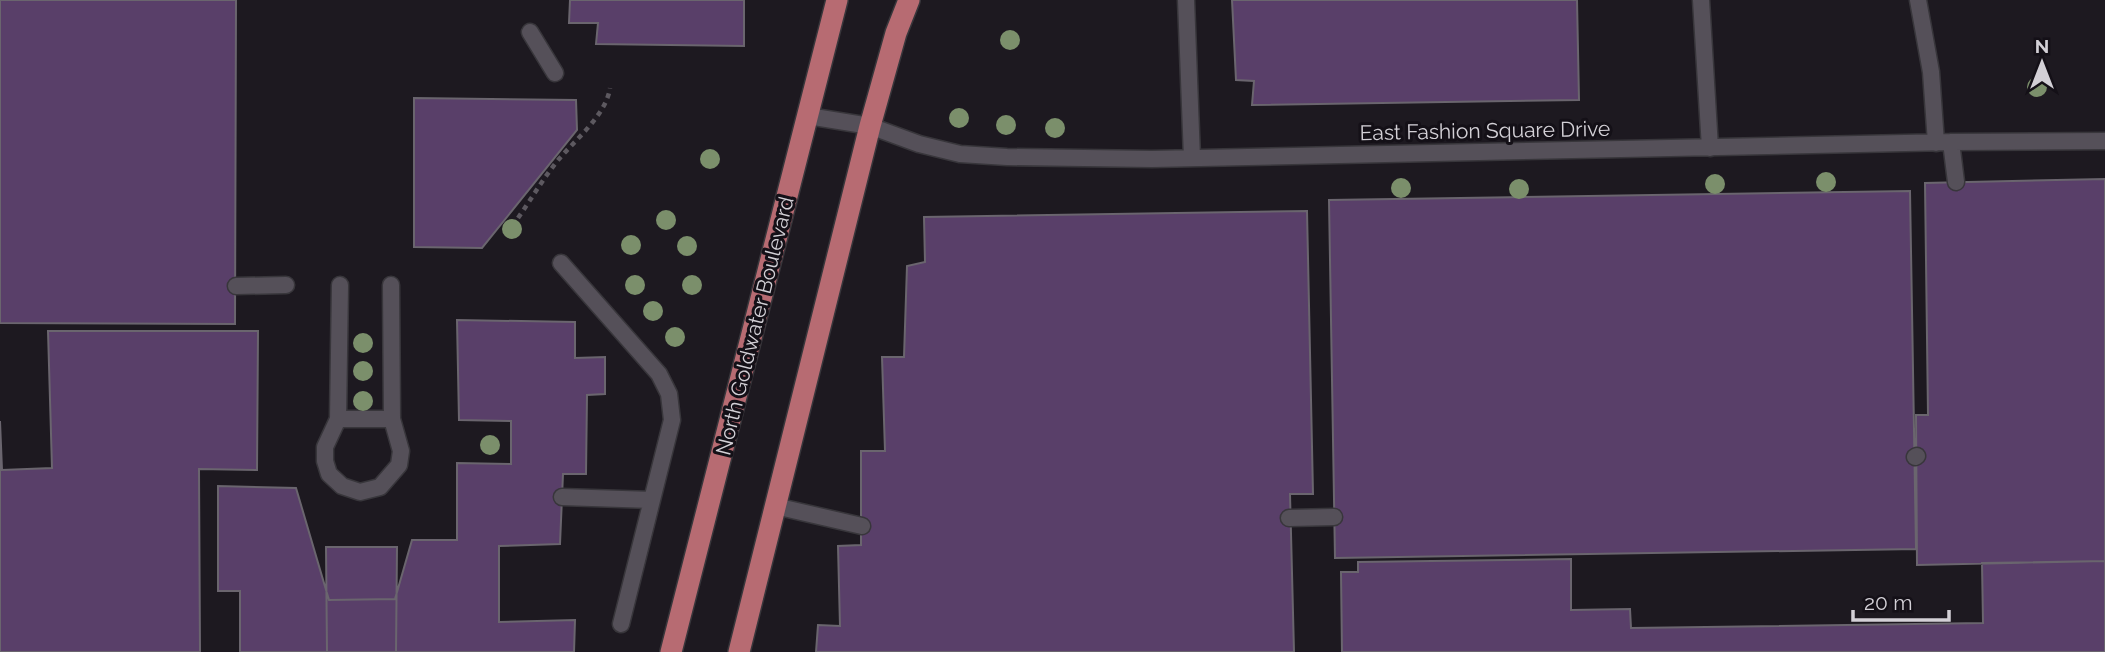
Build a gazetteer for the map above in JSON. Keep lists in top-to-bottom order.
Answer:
{
  "streets": {
    "main road": ["North Goldwater Boulevard"],
    "lane": ["East Fashion Square Drive"]
  },
  "crossings": [
    ["East Fashion Square Drive", "North Goldwater Boulevard"]
  ],
  "scale_bar": "20 m",
  "north": "top"
}
